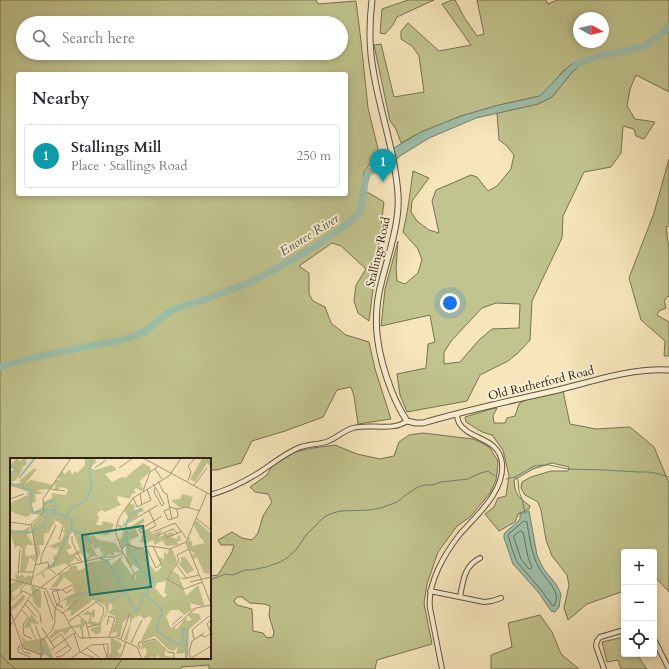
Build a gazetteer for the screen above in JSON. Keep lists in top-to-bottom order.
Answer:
{
  "streets": {
    "street": ["Stallings Road", "Old Rutherford Road"]
  },
  "crossings": [
    ["Stallings Road", "Old Rutherford Road"]
  ],
  "water": ["Enoree River"],
  "north": "right",
  "page": {
    "search": "Search here",
    "heading": "Nearby",
    "list": [
      {
        "mark": "1",
        "name": "Stallings Mill",
        "note": "Place · Stallings Road",
        "value": "250 m"
      }
    ],
    "pins": "1",
    "map_buttons": ["+", "−"]
  }
}
